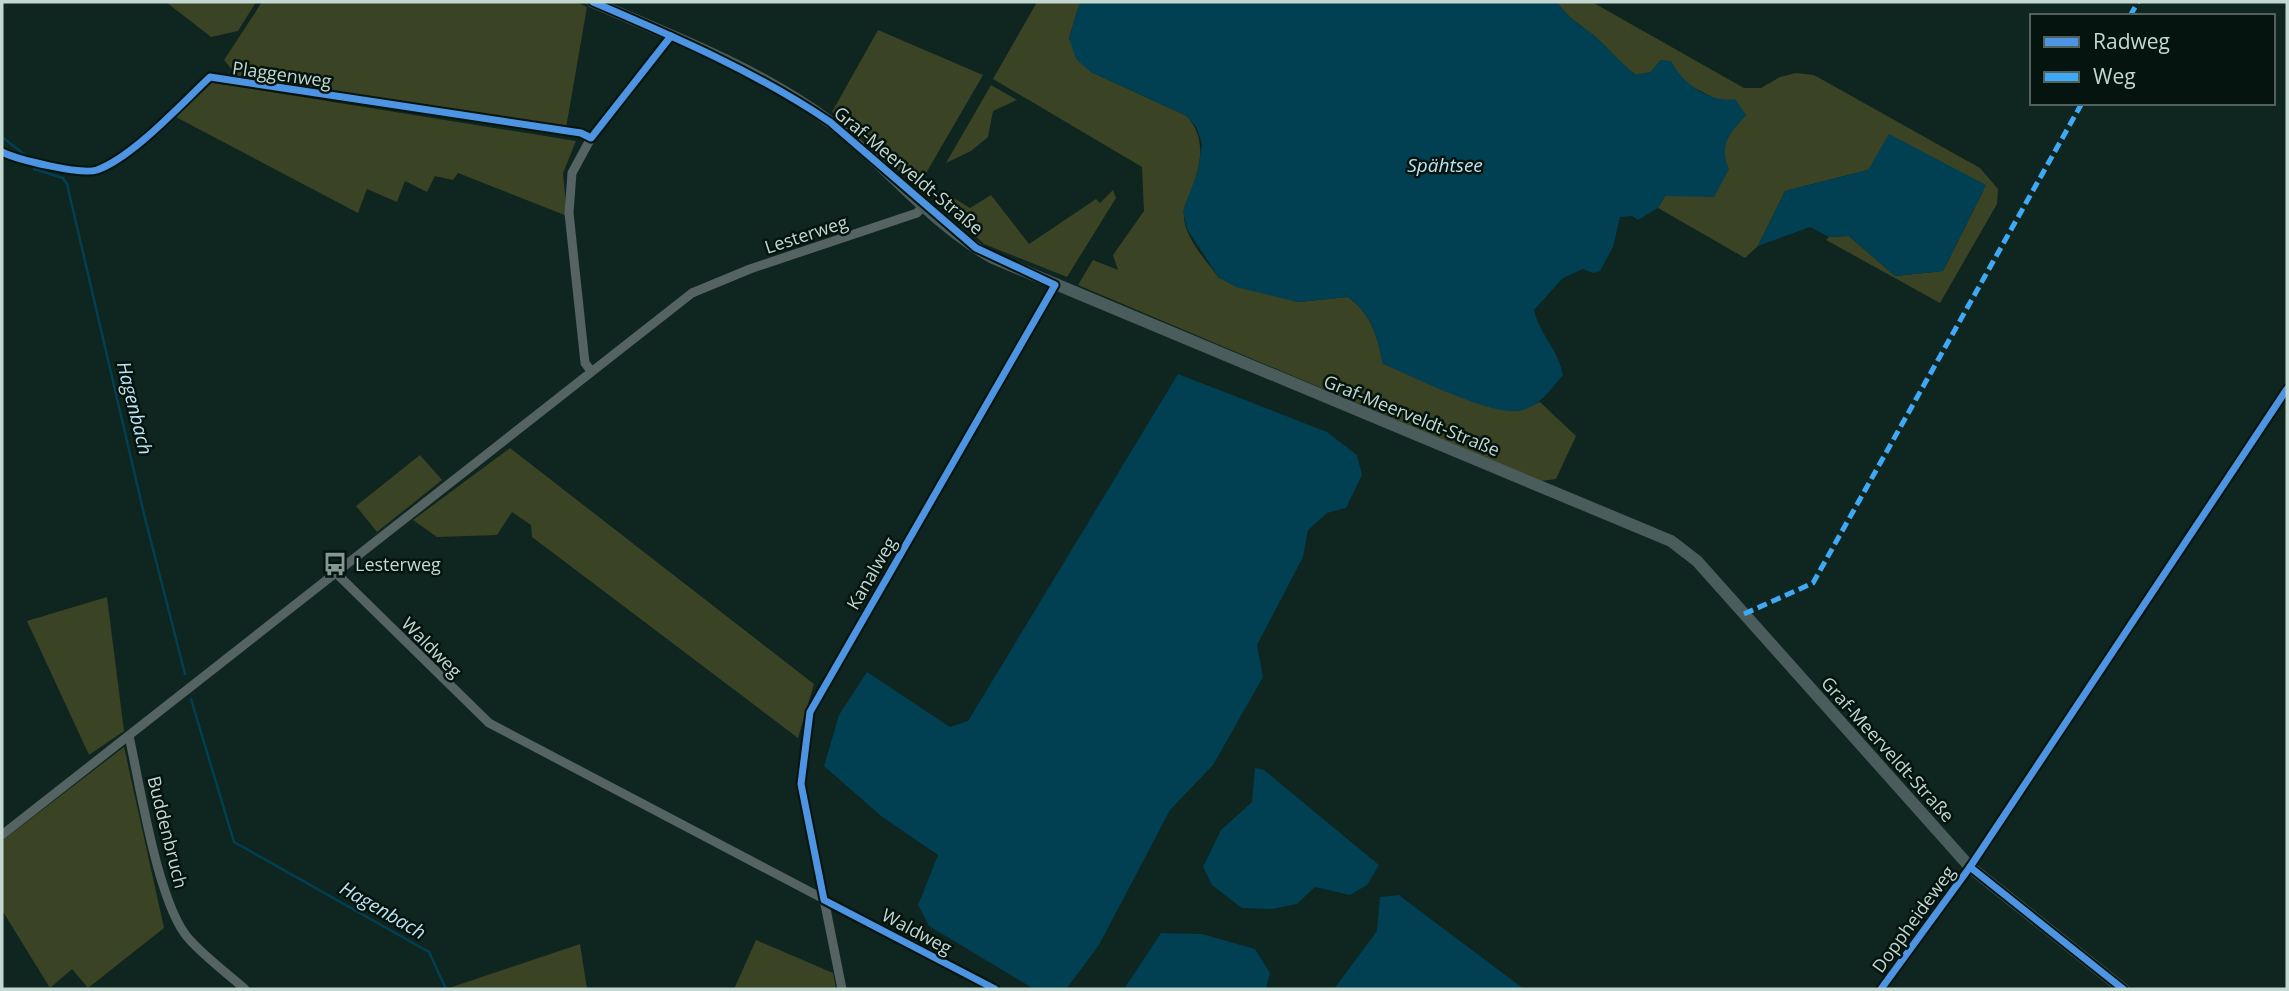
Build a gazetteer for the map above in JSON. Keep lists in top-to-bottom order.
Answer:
{
  "streets": {
    "main road": ["Graf-Meerveldt-Straße"],
    "street": [
      "Plaggenweg",
      "Lesterweg",
      "Kanalweg",
      "Waldweg",
      "Buddenbruch",
      "Doppheideweg"
    ]
  },
  "crossings": [
    ["Graf-Meerveldt-Straße", "Lesterweg"],
    ["Graf-Meerveldt-Straße", "Kanalweg"],
    ["Graf-Meerveldt-Straße", "Doppheideweg"],
    ["Lesterweg", "Waldweg"],
    ["Lesterweg", "Buddenbruch"],
    ["Kanalweg", "Waldweg"]
  ],
  "water": ["Spähtsee", "Hagenbach"],
  "places": {
    "bus stop": ["Lesterweg"]
  },
  "legend": ["Radweg", "Weg"]
}
